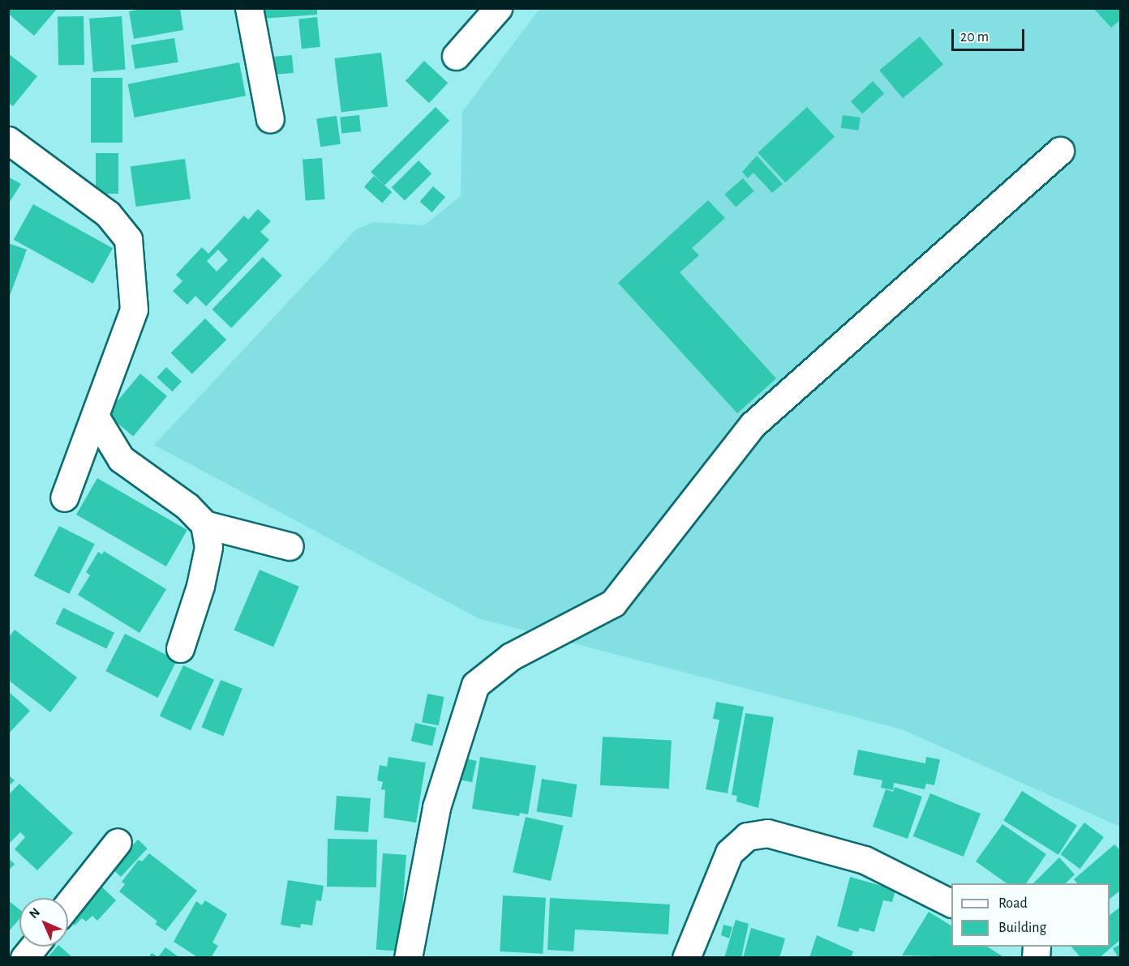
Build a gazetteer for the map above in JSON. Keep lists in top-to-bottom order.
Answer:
{
  "legend": ["Road", "Building"],
  "scale_bar": "20 m",
  "north": "top left"
}
